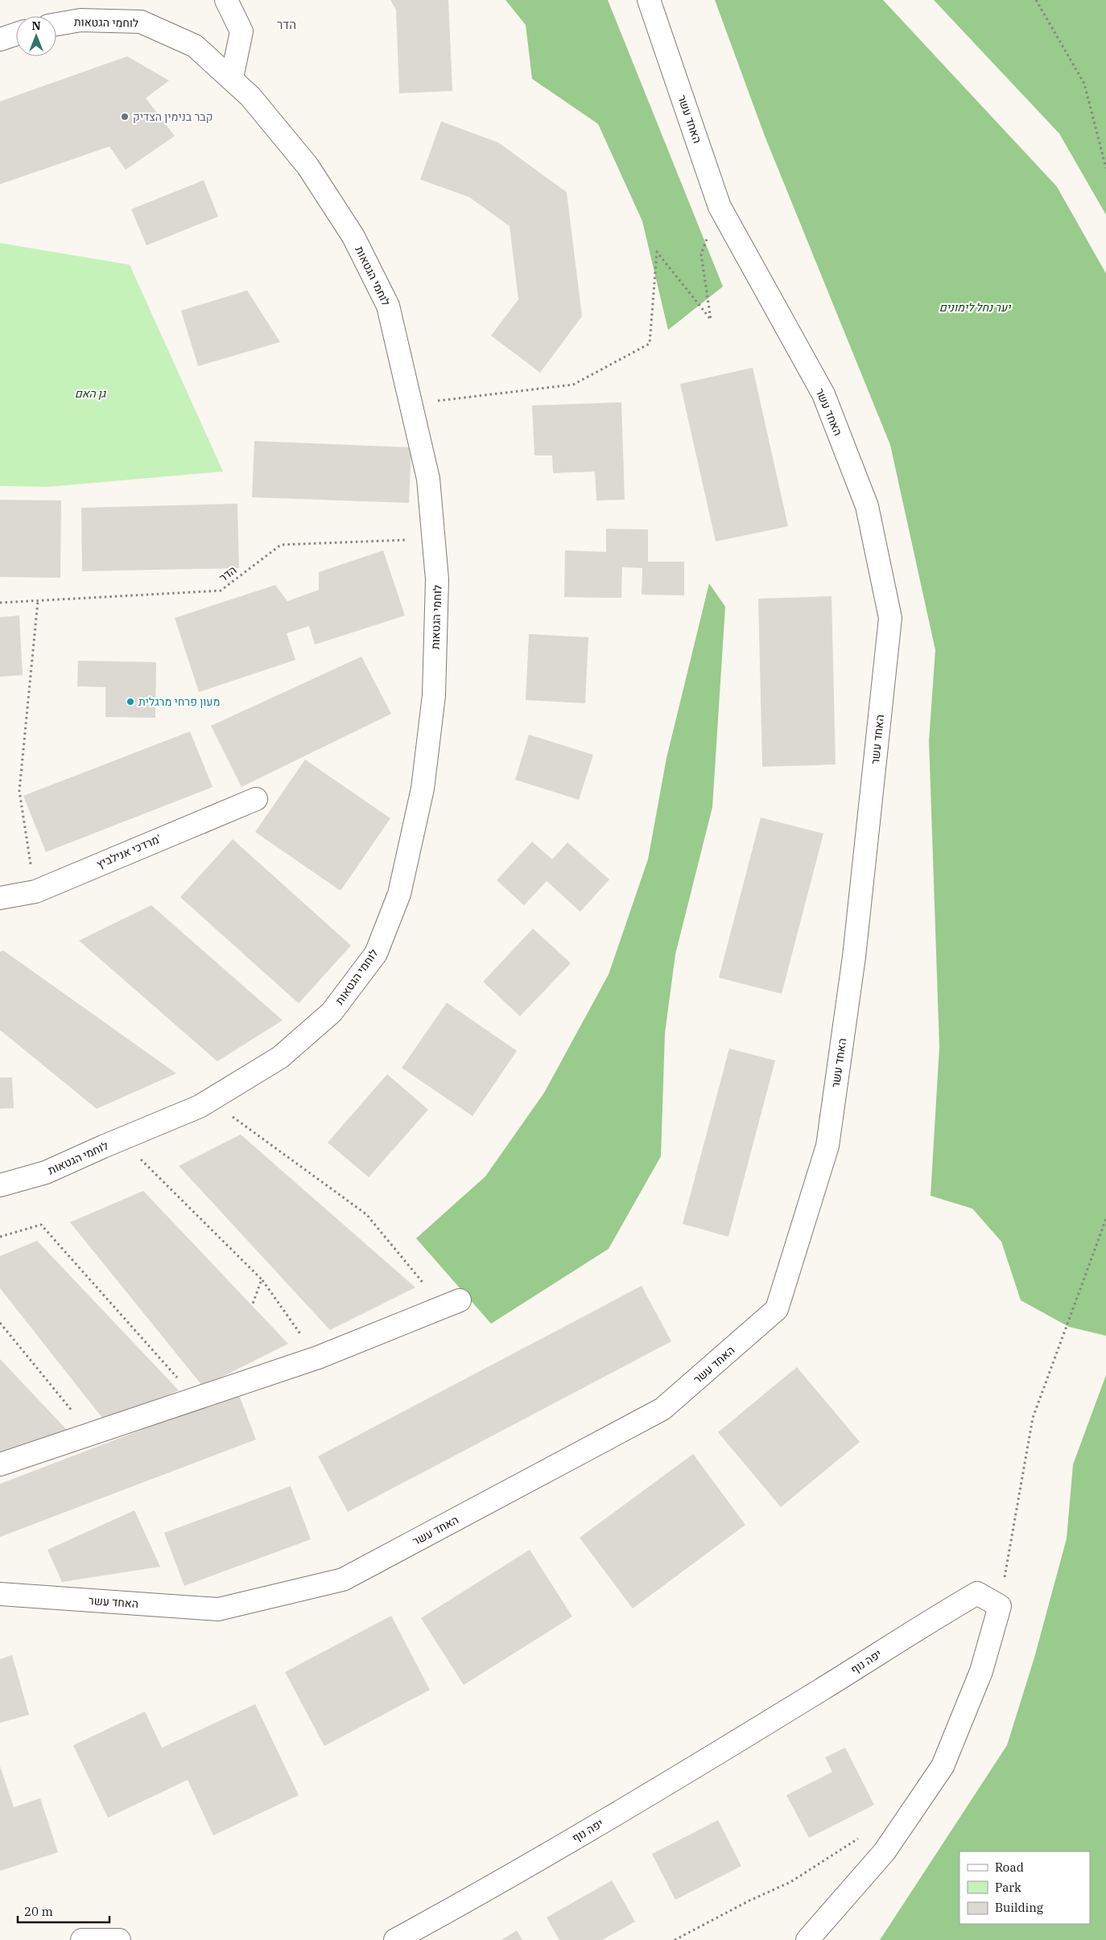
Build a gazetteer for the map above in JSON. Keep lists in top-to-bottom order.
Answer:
{
  "streets": {
    "street": [
      "לוחמי הגטאות",
      "האחד עשר",
      "מרדכי אנילביץ'",
      "יפה נוף"
    ],
    "path": ["הדר"]
  },
  "crossings": [
    ["לוחמי הגטאות", "הדר"]
  ],
  "districts": ["הדר"],
  "parks": ["יער נחל לימונים", "גן האם"],
  "places": ["קבר בנימין הצדיק", "מעון פרחי מרגלית"],
  "legend": ["Road", "Park", "Building"],
  "scale_bar": "20 m",
  "north": "top"
}
